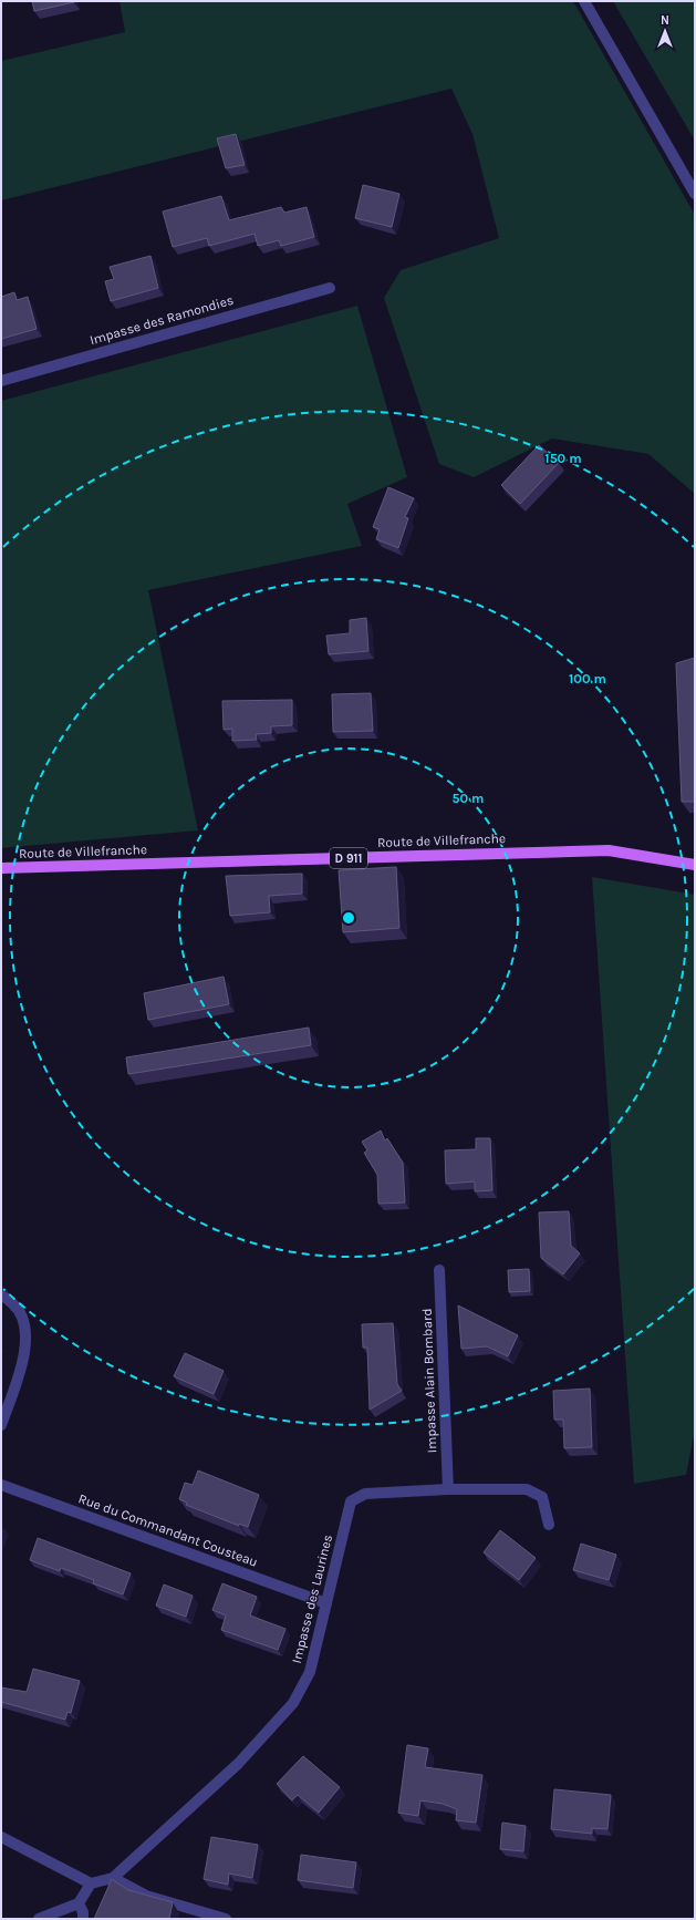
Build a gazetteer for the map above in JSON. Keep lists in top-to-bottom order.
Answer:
{
  "streets": {
    "main road": ["Route de Villefranche", "D 911"],
    "street": [
      "Impasse des Ramondies",
      "Impasse Alain Bombard",
      "Rue du Commandant Cousteau",
      "Impasse des Laurines"
    ]
  },
  "crossings": [
    ["Impasse Alain Bombard", "Impasse des Laurines"],
    ["Rue du Commandant Cousteau", "Impasse des Laurines"]
  ],
  "north": "top",
  "rings": ["150 m", "100 m", "50 m"]
}
